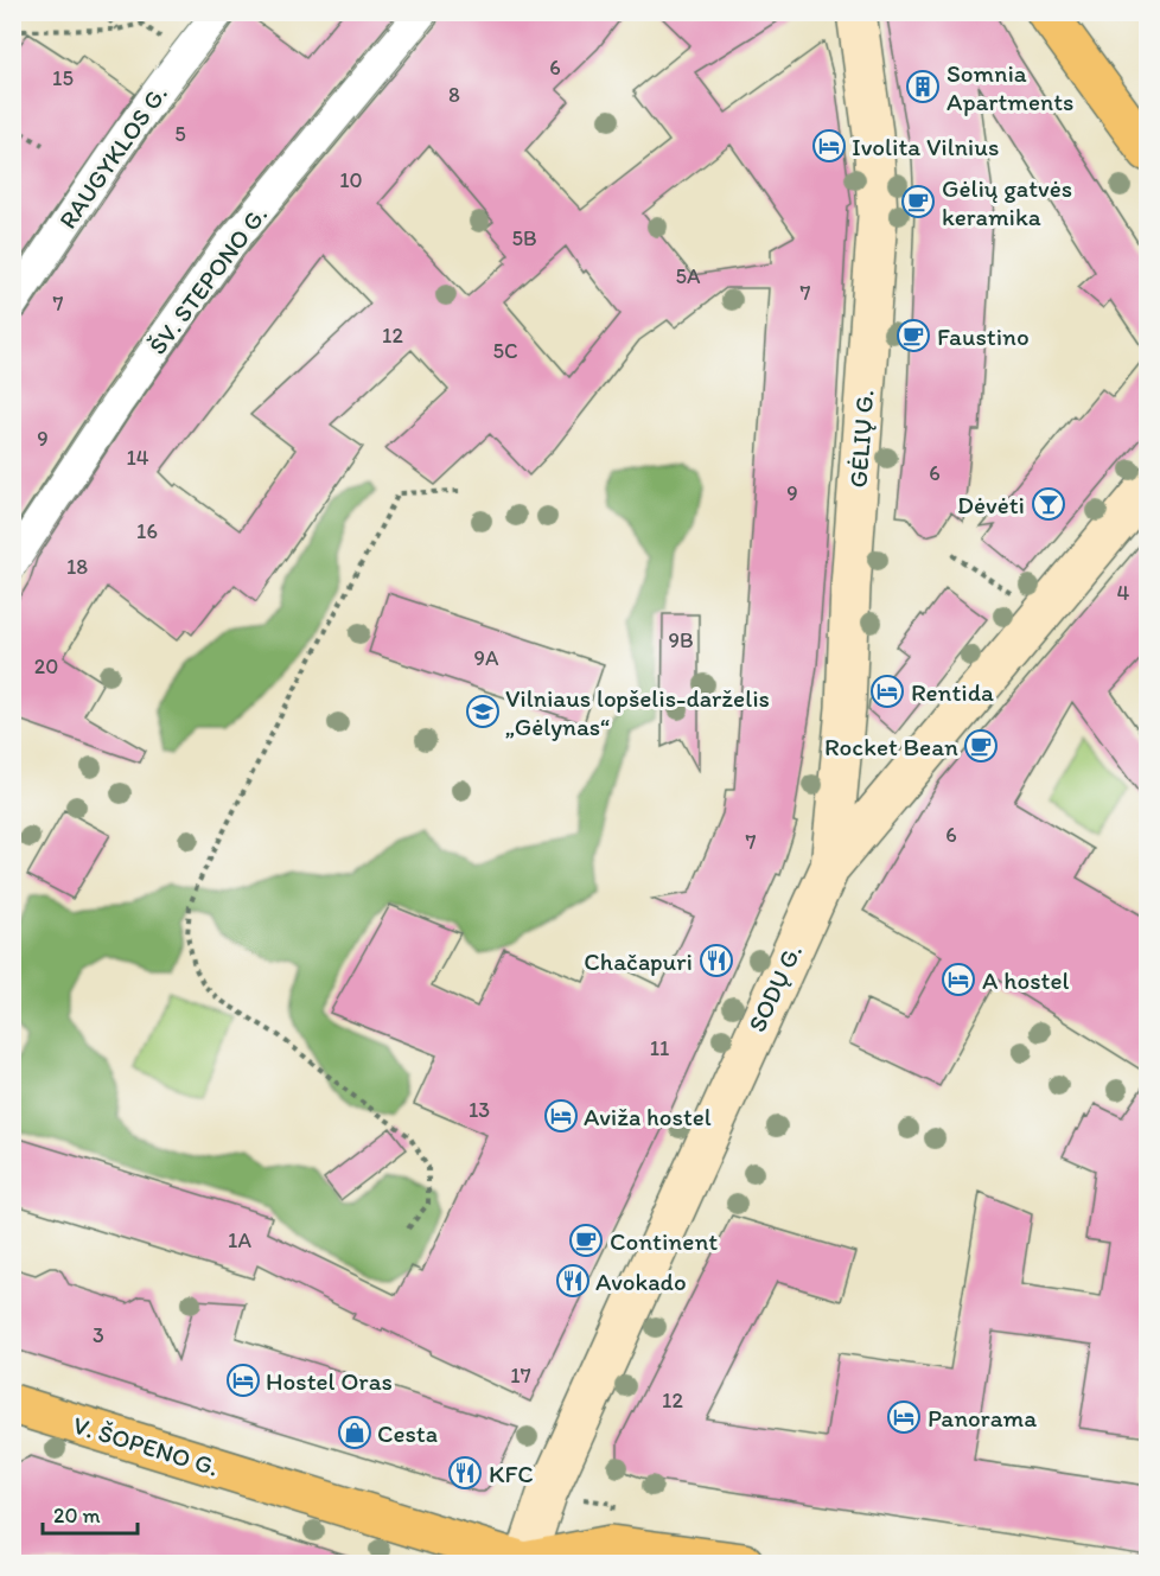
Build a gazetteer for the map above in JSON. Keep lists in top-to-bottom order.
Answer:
{
  "streets": {
    "main road": ["GĖLIŲ G.", "SODŲ G.", "V. ŠOPENO G."],
    "street": ["RAUGYKLOS G.", "ŠV. STEPONO G."]
  },
  "crossings": [
    ["GĖLIŲ G.", "SODŲ G."],
    ["SODŲ G.", "V. ŠOPENO G."]
  ],
  "places": {
    "building": ["Somnia Apartments"],
    "hotel": [
      "Ivolita Vilnius",
      "Rentida",
      "A hostel",
      "Aviža hostel",
      "Hostel Oras",
      "Panorama"
    ],
    "cafe": [
      "Gėlių gatvės keramika",
      "Faustino",
      "Rocket Bean",
      "Continent"
    ],
    "bar": ["Dėvėti"],
    "school or university": ["Vilniaus lopšelis-darželis „Gėlynas“"],
    "restaurant": ["Chačapuri", "Avokado", "KFC"],
    "shop": ["Cesta"]
  },
  "house_numbers": [
    "6",
    "15",
    "8",
    "5",
    "10",
    "5B",
    "5A",
    "7",
    "7",
    "12",
    "5C",
    "9",
    "14",
    "6",
    "9",
    "16",
    "18",
    "4",
    "9B",
    "9A",
    "20",
    "6",
    "7",
    "11",
    "13",
    "1A",
    "3",
    "17",
    "12"
  ],
  "scale_bar": "20 m"
}
